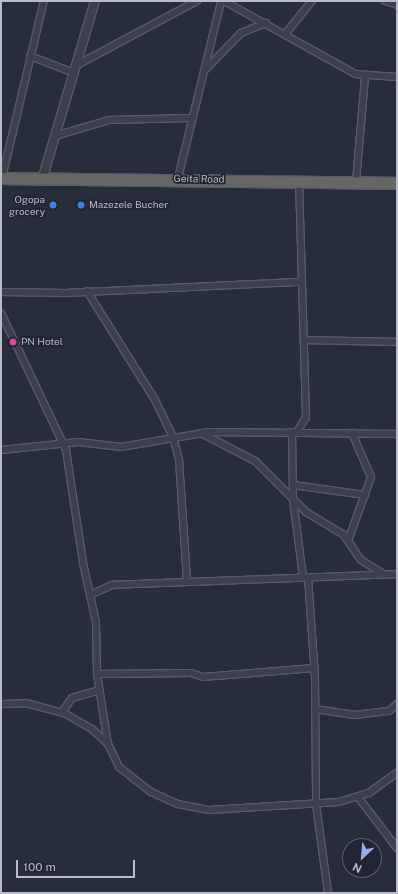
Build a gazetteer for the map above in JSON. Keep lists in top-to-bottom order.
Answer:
{
  "streets": {
    "highway": ["Geita Road"]
  },
  "places": ["Ogopa grocery", "Mazezele Bucher", "PN Hotel"],
  "scale_bar": "100 m",
  "north": "bottom left"
}
